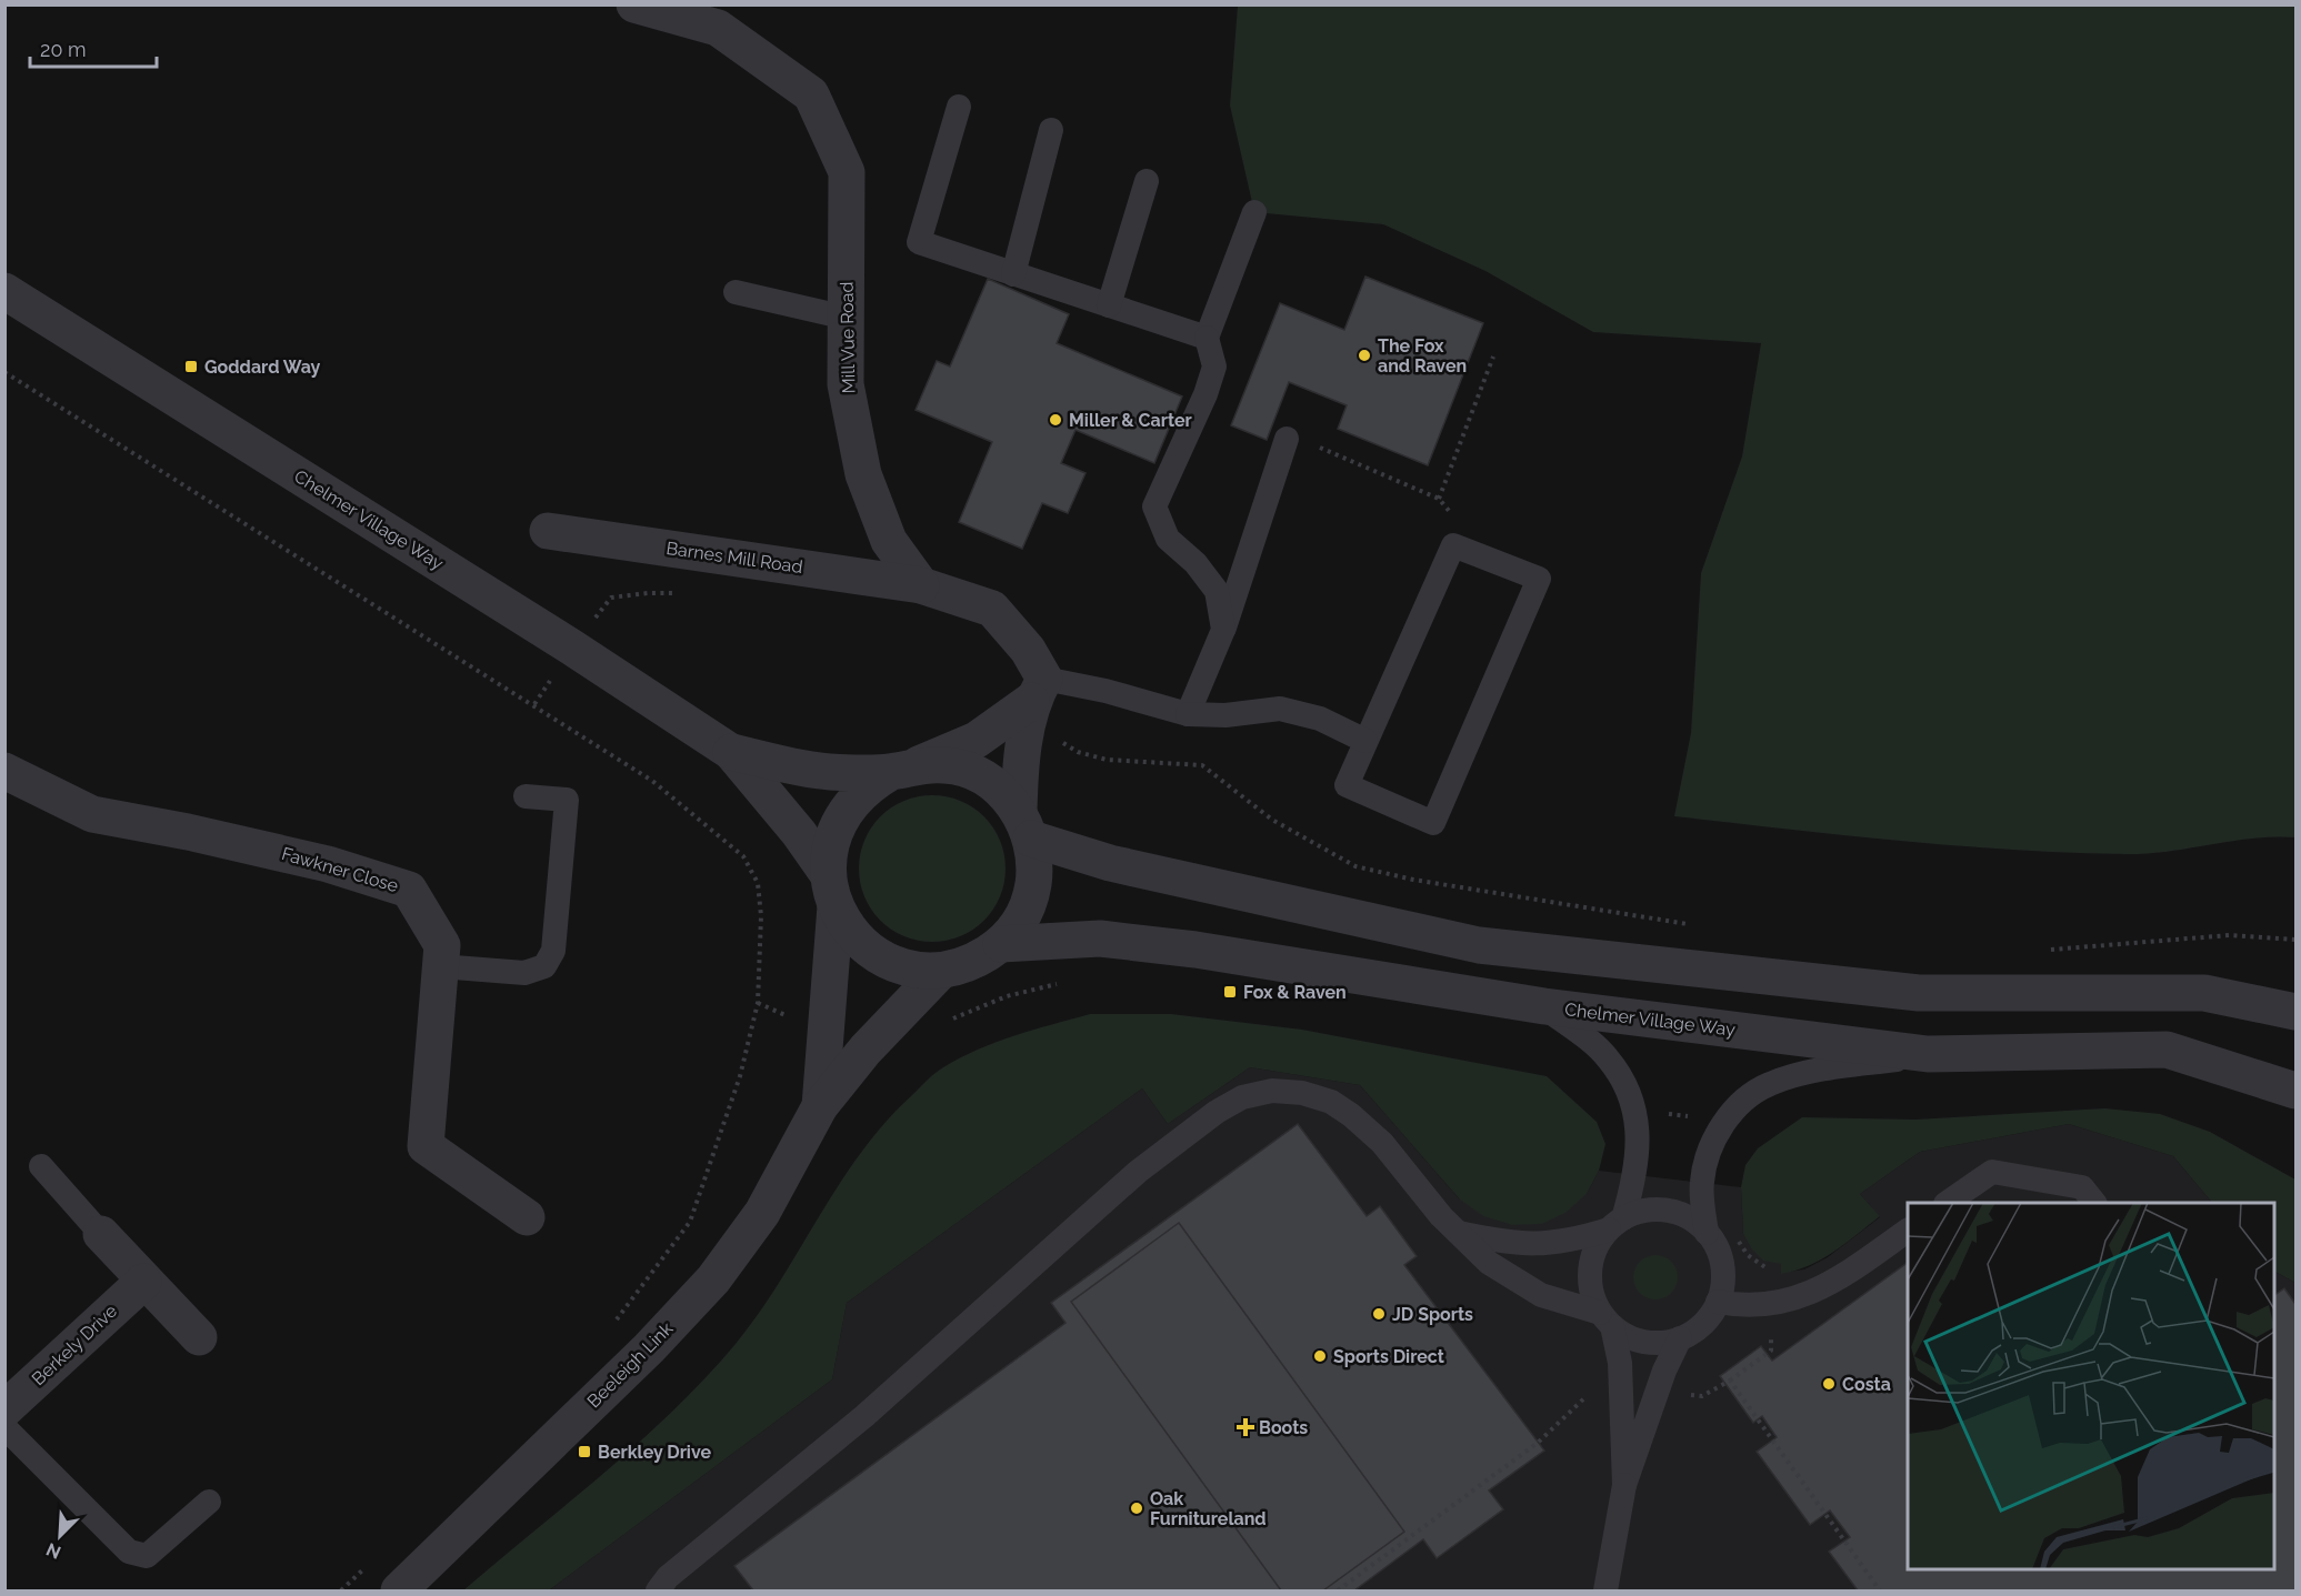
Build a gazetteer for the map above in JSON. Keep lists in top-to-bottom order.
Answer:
{
  "streets": {
    "street": [
      "Mill Vue Road",
      "Chelmer Village Way",
      "Barnes Mill Road",
      "Fawkner Close",
      "Berkely Drive",
      "Beeleigh Link"
    ]
  },
  "crossings": [
    ["Mill Vue Road", "Barnes Mill Road"],
    ["Chelmer Village Way", "Beeleigh Link"]
  ],
  "places": {
    "other": [
      "The Fox and Raven",
      "Miller & Carter",
      "JD Sports",
      "Sports Direct",
      "Costa",
      "Oak Furnitureland"
    ],
    "transit": ["Goddard Way", "Fox & Raven", "Berkley Drive"],
    "health": ["Boots"]
  },
  "scale_bar": "20 m",
  "north": "bottom left"
}
